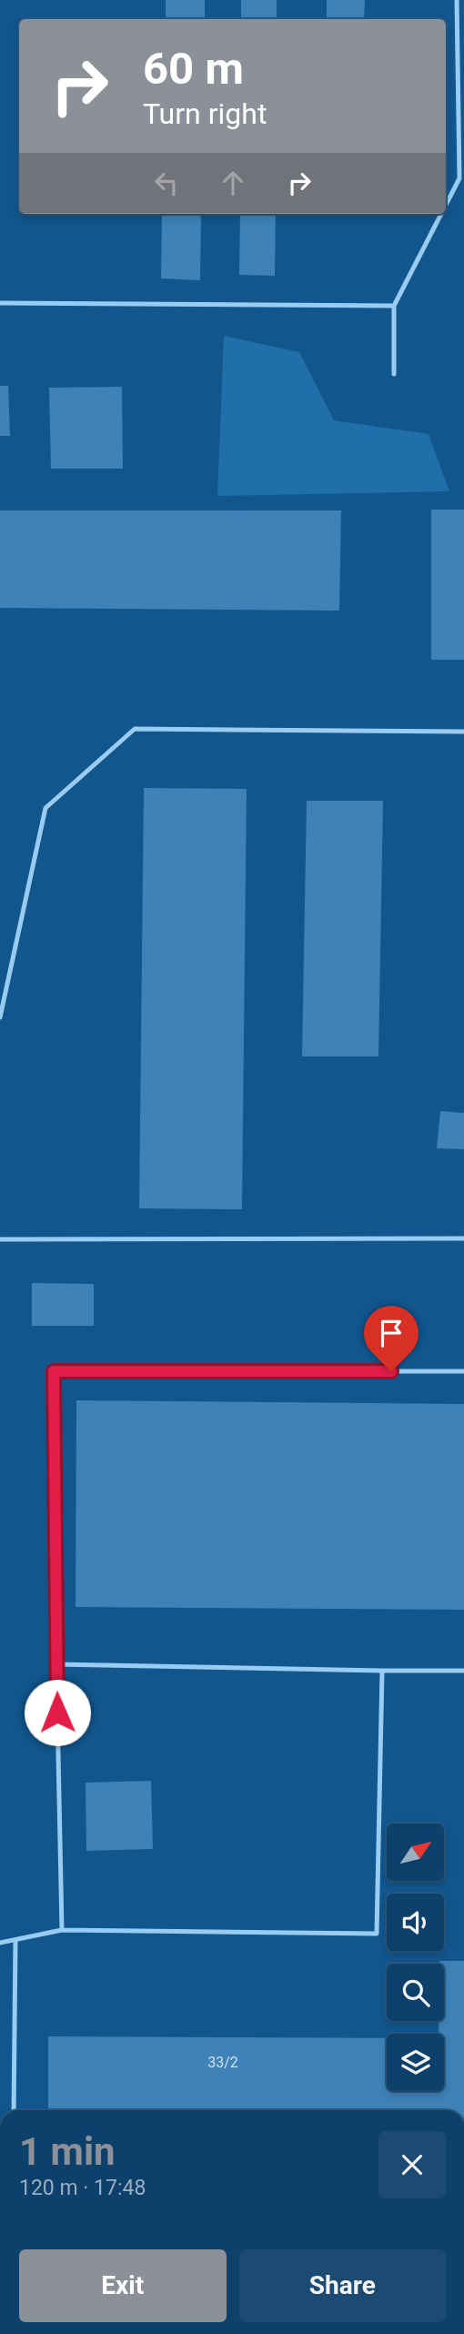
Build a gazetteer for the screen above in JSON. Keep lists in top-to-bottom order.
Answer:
{
  "house_numbers": ["33/2"],
  "north": "top right",
  "page": {
    "turn": ["60 m", "Turn right"],
    "heading": ["1 min", "120 m · 17:48"],
    "buttons": ["Exit", "Share"]
  }
}
